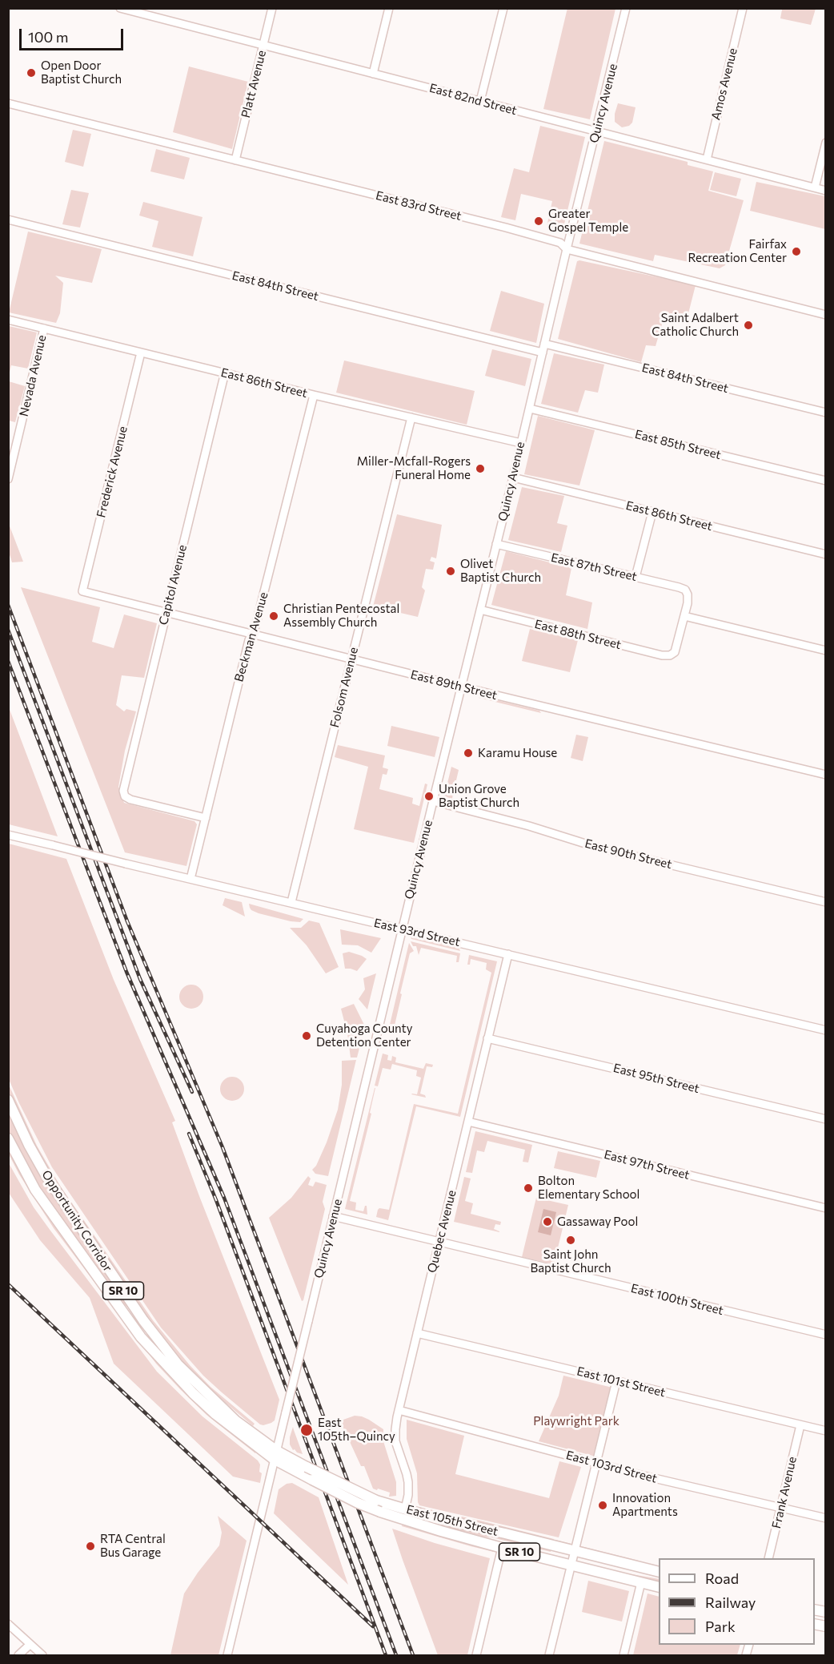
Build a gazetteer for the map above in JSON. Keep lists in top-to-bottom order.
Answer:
{
  "streets": {
    "main road": ["Opportunity Corridor", "SR 10", "East 105th Street"],
    "street": [
      "Platt Avenue",
      "Amos Avenue",
      "East 82nd Street",
      "Quincy Avenue",
      "East 83rd Street",
      "East 84th Street",
      "Nevada Avenue",
      "East 86th Street",
      "East 85th Street",
      "Frederick Avenue",
      "East 87th Street",
      "Capitol Avenue",
      "East 88th Street",
      "Beckman Avenue",
      "East 89th Street",
      "Folsom Avenue",
      "East 90th Street",
      "East 93rd Street",
      "East 95th Street",
      "East 97th Street",
      "Quebec Avenue",
      "East 100th Street",
      "East 101st Street",
      "East 103rd Street",
      "Frank Avenue"
    ]
  },
  "crossings": [
    ["Platt Avenue", "East 82nd Street"],
    ["Platt Avenue", "East 83rd Street"],
    ["Amos Avenue", "East 82nd Street"],
    ["East 82nd Street", "Quincy Avenue"],
    ["Quincy Avenue", "East 83rd Street"],
    ["Quincy Avenue", "East 84th Street"],
    ["Quincy Avenue", "East 86th Street"],
    ["Quincy Avenue", "East 85th Street"],
    ["Quincy Avenue", "East 87th Street"],
    ["Quincy Avenue", "East 88th Street"],
    ["Quincy Avenue", "East 89th Street"],
    ["Quincy Avenue", "East 90th Street"],
    ["Quincy Avenue", "East 93rd Street"],
    ["Quincy Avenue", "Opportunity Corridor"],
    ["Quincy Avenue", "East 100th Street"],
    ["Nevada Avenue", "East 86th Street"],
    ["East 86th Street", "Frederick Avenue"],
    ["East 86th Street", "Capitol Avenue"],
    ["East 86th Street", "Beckman Avenue"],
    ["East 86th Street", "Folsom Avenue"],
    ["Frederick Avenue", "East 89th Street"],
    ["East 87th Street", "East 88th Street"],
    ["Capitol Avenue", "Beckman Avenue"],
    ["Capitol Avenue", "East 89th Street"],
    ["Beckman Avenue", "East 89th Street"],
    ["Beckman Avenue", "East 93rd Street"],
    ["East 89th Street", "Folsom Avenue"],
    ["Folsom Avenue", "East 93rd Street"],
    ["East 93rd Street", "Quebec Avenue"],
    ["East 95th Street", "Quebec Avenue"],
    ["East 97th Street", "Quebec Avenue"],
    ["Opportunity Corridor", "East 105th Street"],
    ["Quebec Avenue", "East 100th Street"],
    ["Quebec Avenue", "East 101st Street"],
    ["Quebec Avenue", "East 103rd Street"],
    ["Quebec Avenue", "East 105th Street"],
    ["East 101st Street", "Frank Avenue"],
    ["East 103rd Street", "Frank Avenue"]
  ],
  "parks": ["Playwright Park"],
  "places": [
    "Open Door Baptist Church",
    "Greater Gospel Temple",
    "Fairfax Recreation Center",
    "Saint Adalbert Catholic Church",
    "Miller-Mcfall-Rogers Funeral Home",
    "Olivet Baptist Church",
    "Christian Pentecostal Assembly Church",
    "Karamu House",
    "Union Grove Baptist Church",
    "Cuyahoga County Detention Center",
    "Bolton Elementary School",
    "Gassaway Pool",
    "Saint John Baptist Church",
    "East 105th–Quincy",
    "Innovation Apartments",
    "RTA Central Bus Garage"
  ],
  "legend": ["Road", "Railway", "Park"],
  "scale_bar": "100 m"
}
